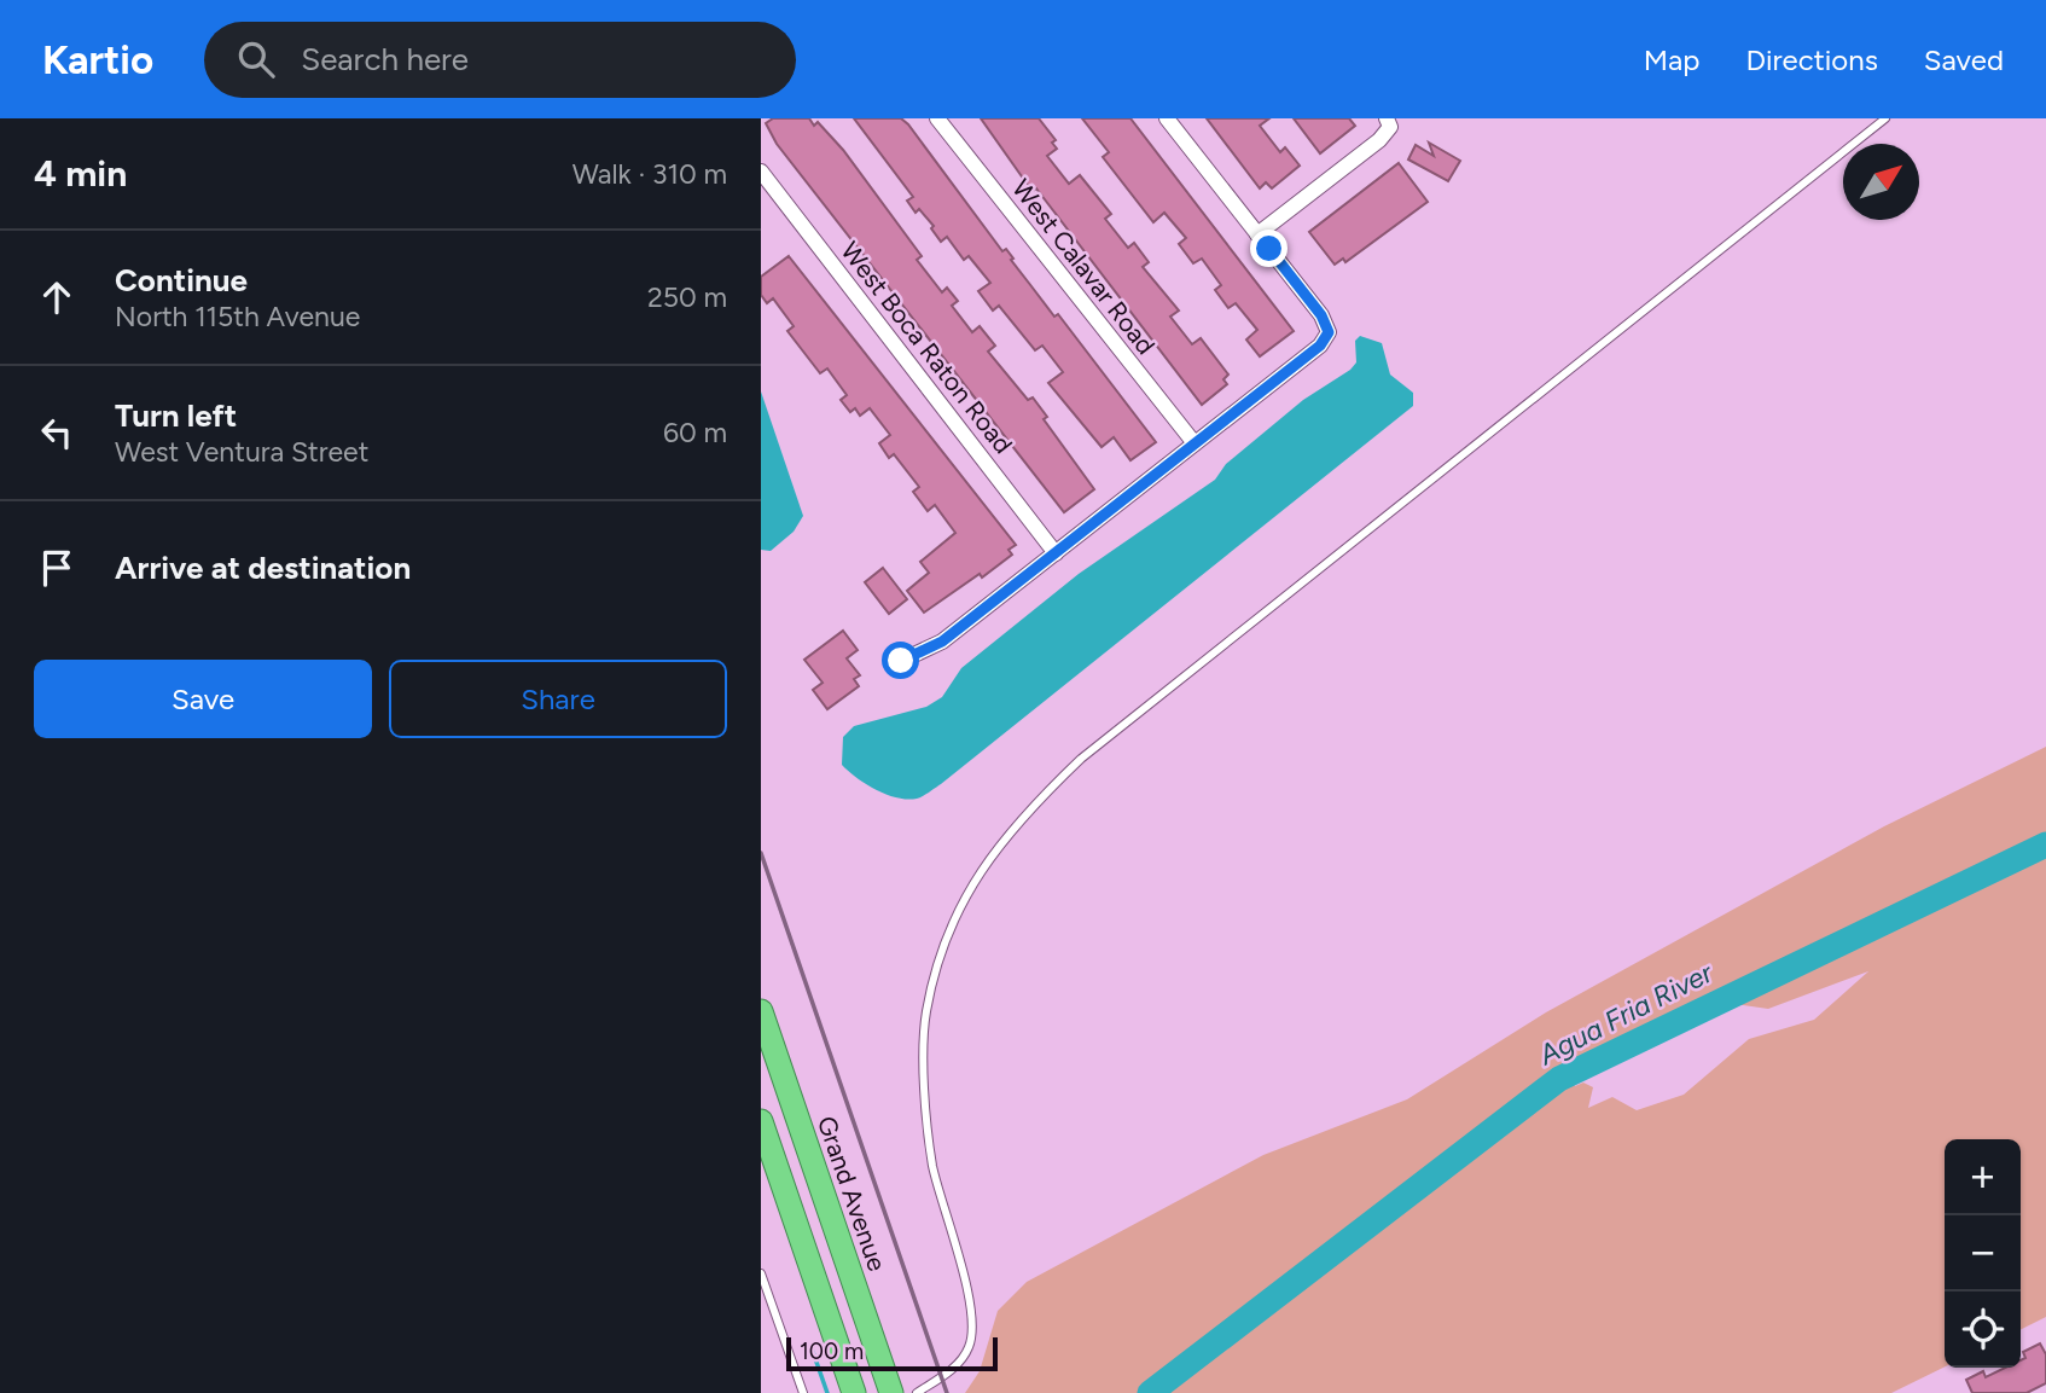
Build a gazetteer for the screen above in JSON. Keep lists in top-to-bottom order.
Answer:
{
  "streets": {
    "highway": ["Grand Avenue"],
    "street": ["West Calavar Road", "West Boca Raton Road"]
  },
  "water": ["Agua Fria River"],
  "scale_bar": "100 m",
  "north": "top right",
  "page": {
    "header": "Kartio",
    "search": "Search here",
    "nav": ["Map", "Directions", "Saved"],
    "heading": ["4 min", "Walk · 310 m"],
    "list": [
      ["Continue", "North 115th Avenue", "250 m"],
      ["Turn left", "West Ventura Street", "60 m"],
      "Arrive at destination"
    ],
    "buttons": ["Save", "Share"],
    "map_buttons": ["+", "−"],
    "scale": "100 m"
  }
}
